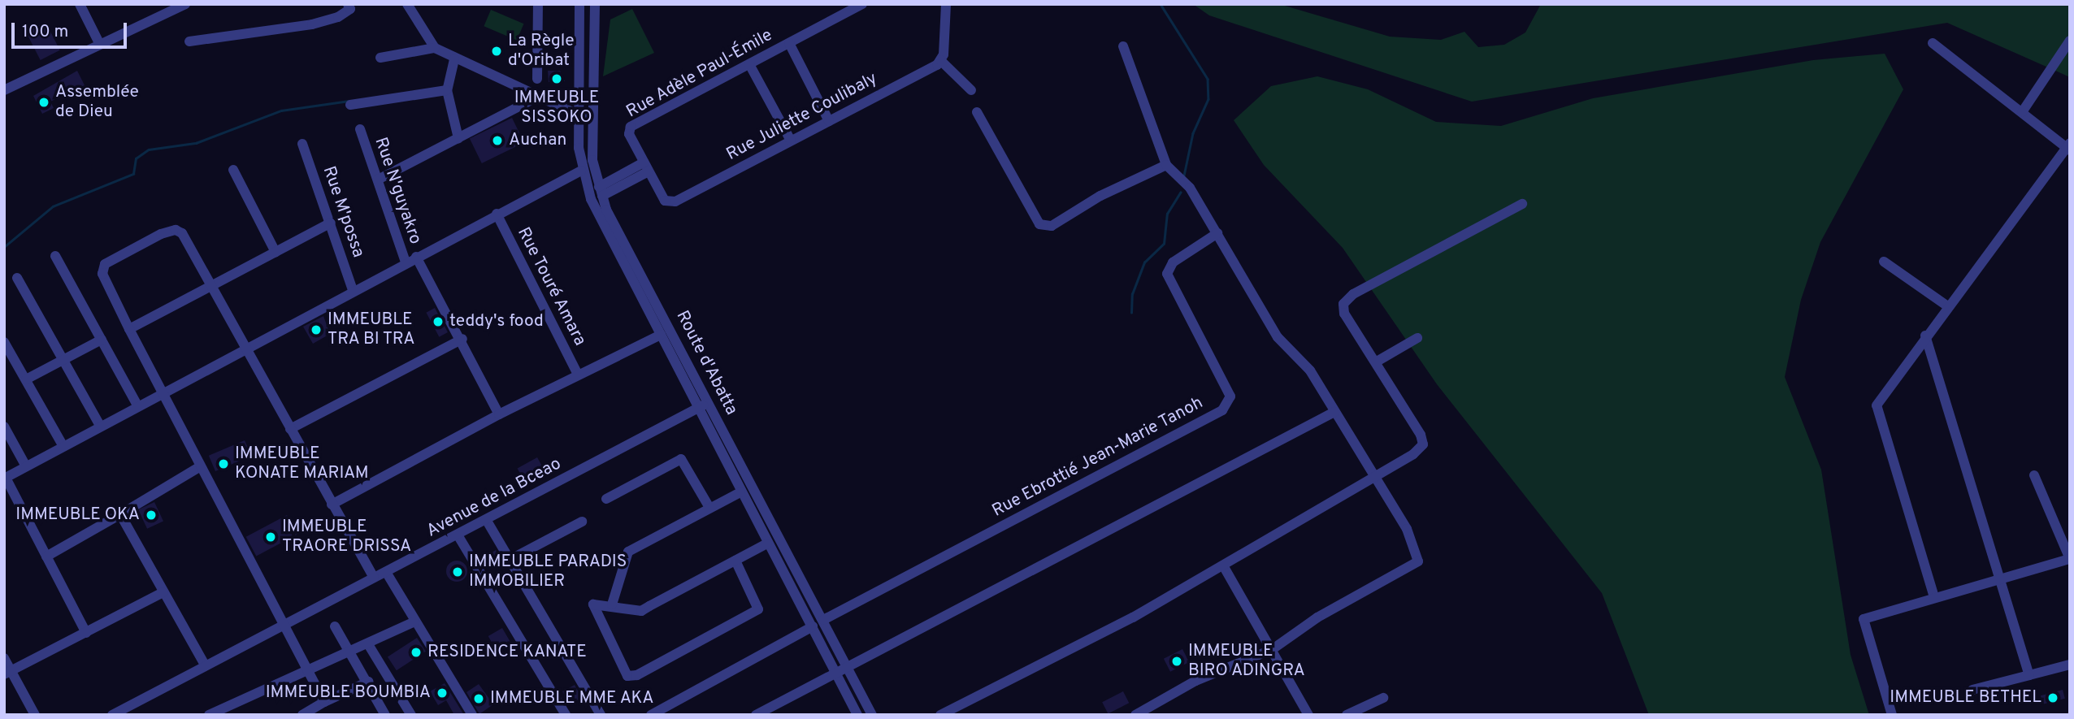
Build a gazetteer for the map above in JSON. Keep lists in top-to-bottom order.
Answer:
{
  "streets": {
    "street": [
      "Rue Adèle Paul-Émile",
      "Rue Juliette Coulibaly",
      "Rue N'guyakro",
      "Rue M'possa",
      "Rue Touré Amara",
      "Route d'Abatta",
      "Rue Ebrottié Jean-Marie Tanoh",
      "Avenue de la Bceao"
    ]
  },
  "crossings": [
    ["Rue Adèle Paul-Émile", "Rue Juliette Coulibaly"],
    ["Route d'Abatta", "Rue Ebrottié Jean-Marie Tanoh"],
    ["Route d'Abatta", "Avenue de la Bceao"]
  ],
  "places": [
    "La Règle d'Oribat",
    "IMMEUBLE SISSOKO",
    "Assemblée de Dieu",
    "Auchan",
    "teddy's food",
    "IMMEUBLE TRA BI TRA",
    "IMMEUBLE KONATE MARIAM",
    "IMMEUBLE OKA",
    "IMMEUBLE TRAORE DRISSA",
    "IMMEUBLE PARADIS IMMOBILIER",
    "RESIDENCE KANATE",
    "IMMEUBLE BIRO ADINGRA",
    "IMMEUBLE BOUMBIA",
    "IMMEUBLE BETHEL",
    "IMMEUBLE MME AKA"
  ],
  "scale_bar": "100 m"
}
